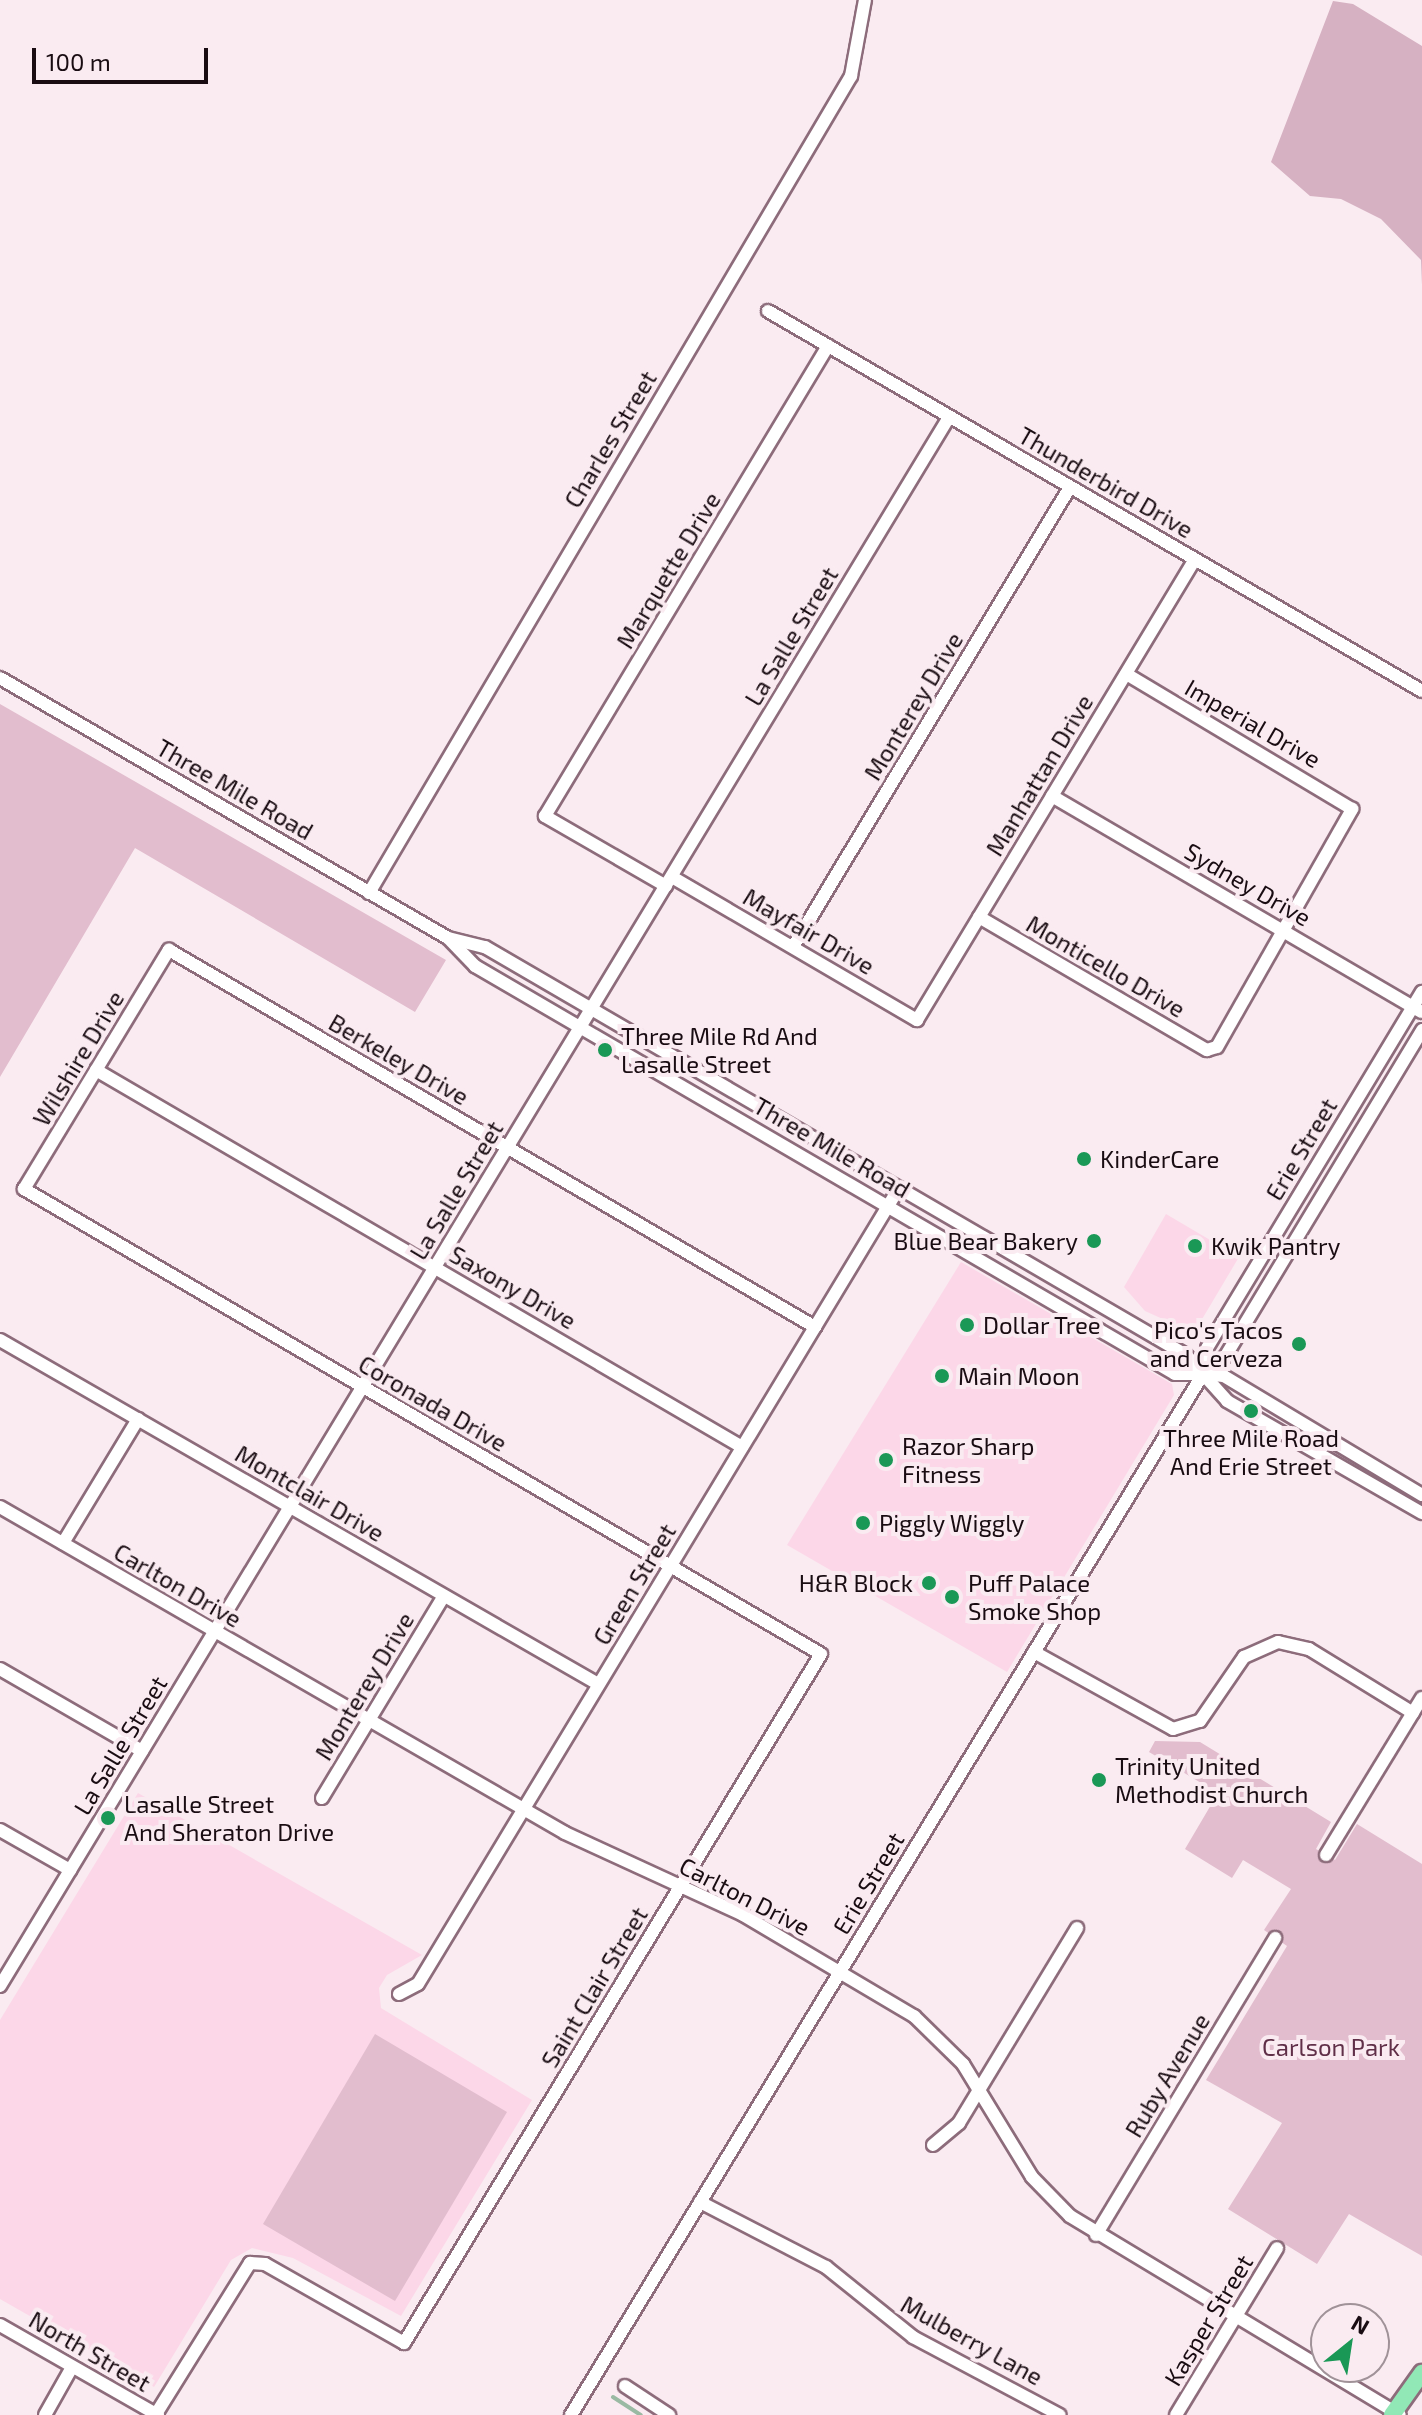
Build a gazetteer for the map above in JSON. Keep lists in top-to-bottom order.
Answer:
{
  "streets": {
    "street": [
      "Charles Street",
      "Thunderbird Drive",
      "Marquette Drive",
      "La Salle Street",
      "Monterey Drive",
      "Imperial Drive",
      "Manhattan Drive",
      "Three Mile Road",
      "Sydney Drive",
      "Mayfair Drive",
      "Monticello Drive",
      "Wilshire Drive",
      "Berkeley Drive",
      "Erie Street",
      "Saxony Drive",
      "Coronada Drive",
      "Montclair Drive",
      "Green Street",
      "Carlton Drive",
      "Saint Clair Street",
      "Ruby Avenue",
      "Kasper Street",
      "Mulberry Lane",
      "North Street"
    ]
  },
  "crossings": [
    ["Charles Street", "Three Mile Road"],
    ["Thunderbird Drive", "Marquette Drive"],
    ["Thunderbird Drive", "La Salle Street"],
    ["Thunderbird Drive", "Monterey Drive"],
    ["Thunderbird Drive", "Manhattan Drive"],
    ["Marquette Drive", "Mayfair Drive"],
    ["La Salle Street", "Three Mile Road"],
    ["La Salle Street", "Mayfair Drive"],
    ["La Salle Street", "Berkeley Drive"],
    ["La Salle Street", "Saxony Drive"],
    ["La Salle Street", "Coronada Drive"],
    ["La Salle Street", "Montclair Drive"],
    ["La Salle Street", "Carlton Drive"],
    ["Monterey Drive", "Mayfair Drive"],
    ["Monterey Drive", "Montclair Drive"],
    ["Monterey Drive", "Carlton Drive"],
    ["Imperial Drive", "Manhattan Drive"],
    ["Imperial Drive", "Sydney Drive"],
    ["Imperial Drive", "Monticello Drive"],
    ["Manhattan Drive", "Sydney Drive"],
    ["Manhattan Drive", "Mayfair Drive"],
    ["Manhattan Drive", "Monticello Drive"],
    ["Three Mile Road", "Erie Street"],
    ["Three Mile Road", "Green Street"],
    ["Sydney Drive", "Monticello Drive"],
    ["Sydney Drive", "Erie Street"],
    ["Wilshire Drive", "Berkeley Drive"],
    ["Wilshire Drive", "Saxony Drive"],
    ["Wilshire Drive", "Coronada Drive"],
    ["Berkeley Drive", "Green Street"],
    ["Erie Street", "Carlton Drive"],
    ["Erie Street", "Mulberry Lane"],
    ["Saxony Drive", "Green Street"],
    ["Coronada Drive", "Green Street"],
    ["Coronada Drive", "Saint Clair Street"],
    ["Montclair Drive", "Green Street"],
    ["Green Street", "Carlton Drive"],
    ["Carlton Drive", "Saint Clair Street"],
    ["Carlton Drive", "Ruby Avenue"],
    ["Carlton Drive", "Kasper Street"],
    ["Saint Clair Street", "North Street"]
  ],
  "parks": ["Carlson Park"],
  "places": [
    "Three Mile Rd And Lasalle Street",
    "KinderCare",
    "Blue Bear Bakery",
    "Kwik Pantry",
    "Dollar Tree",
    "Pico's Tacos and Cerveza",
    "Main Moon",
    "Three Mile Road And Erie Street",
    "Razor Sharp Fitness",
    "Piggly Wiggly",
    "H&R Block",
    "Puff Palace Smoke Shop",
    "Trinity United Methodist Church",
    "Lasalle Street And Sheraton Drive"
  ],
  "scale_bar": "100 m",
  "north": "top right"
}
